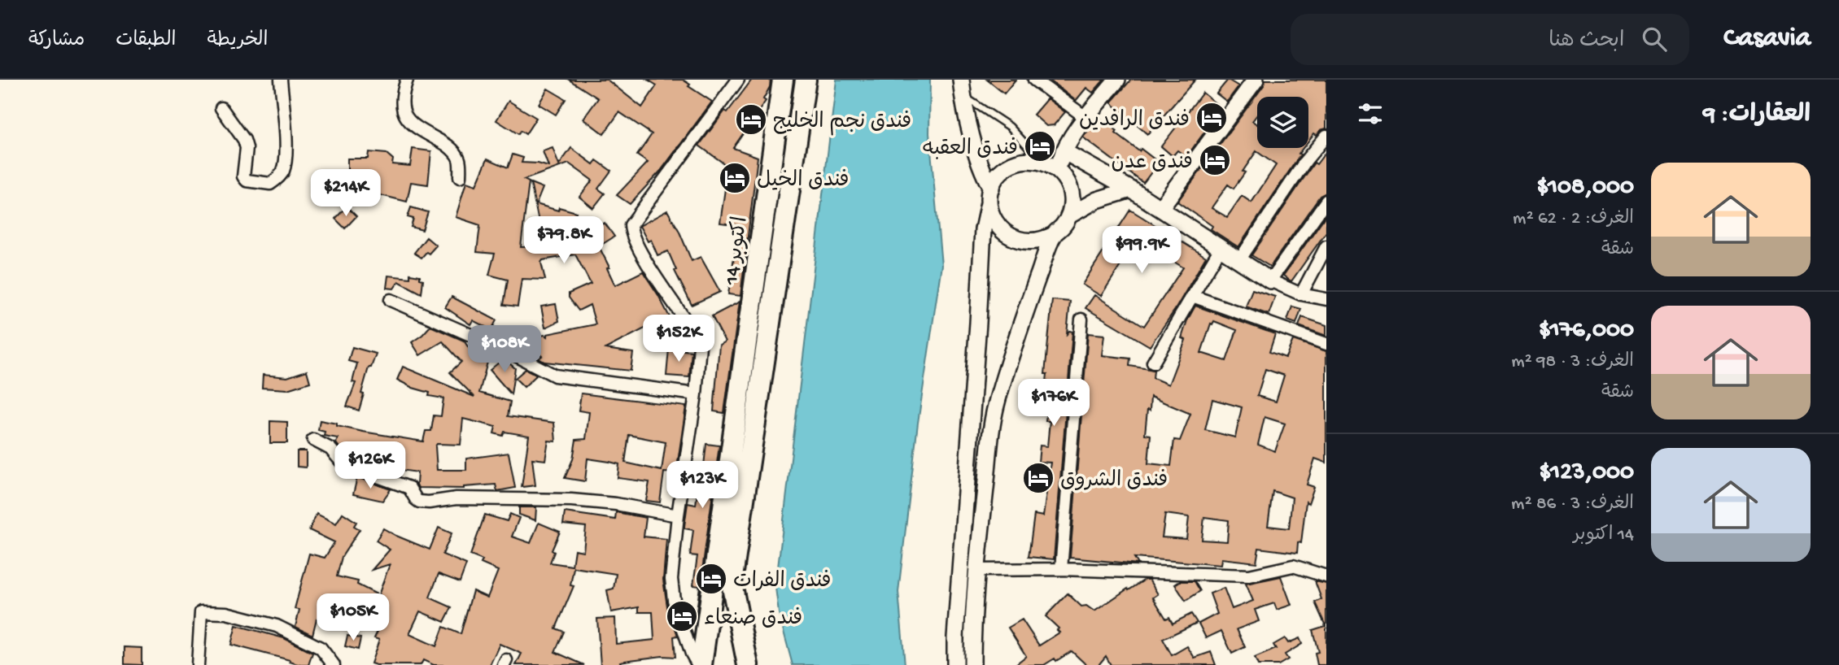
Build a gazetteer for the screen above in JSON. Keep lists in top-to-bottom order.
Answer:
{
  "streets": {
    "highway": ["14 اكتوبر"]
  },
  "places": {
    "hotel": [
      "فندق الرافدين",
      "فندق نجم الخليج",
      "فندق العقبه",
      "فندق عدن",
      "فندق الخيل",
      "فندق الشروق",
      "فندق الفرات",
      "فندق صنعاء"
    ]
  },
  "page": {
    "header": "Casavia",
    "search": "ابحث هنا",
    "nav": ["الخريطة", "الطبقات", "مشاركة"],
    "heading": "العقارات: 9",
    "list": [
      {
        "name": "$108,000",
        "note": "الغرف: 2 · 62 m² · شقة"
      },
      {
        "name": "$176,000",
        "note": "الغرف: 3 · 98 m² · شقة"
      },
      {
        "name": "$123,000",
        "note": "الغرف: 3 · 86 m² · 14 اكتوبر"
      }
    ],
    "price": [
      "$214K",
      "$79.8K",
      "$99.9K",
      "$152K",
      "$108K",
      "$176K",
      "$126K",
      "$123K",
      "$105K"
    ]
  }
}
